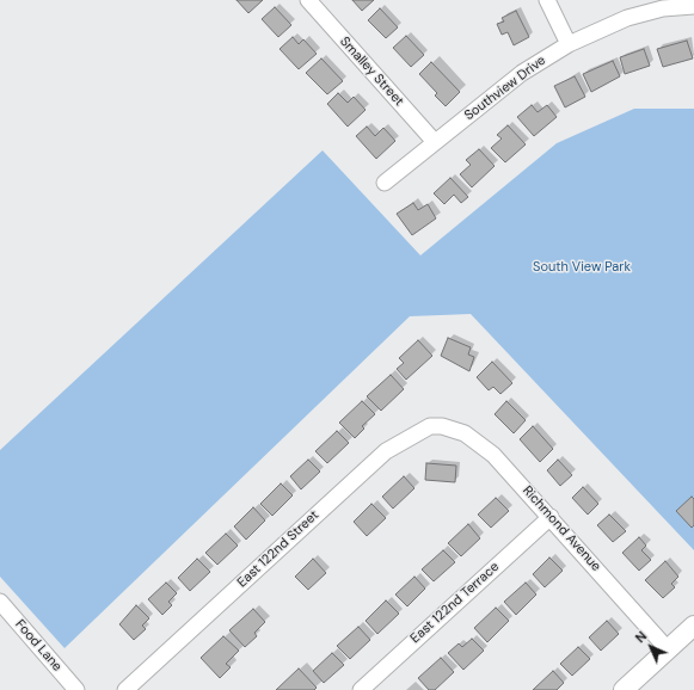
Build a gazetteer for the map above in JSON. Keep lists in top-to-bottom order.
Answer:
{
  "streets": {
    "street": [
      "Smalley Street",
      "Southview Drive",
      "Richmond Avenue",
      "East 122nd Street",
      "East 122nd Terrace",
      "Food Lane"
    ]
  },
  "crossings": [
    ["Smalley Street", "Southview Drive"],
    ["Richmond Avenue", "East 122nd Street"],
    ["Richmond Avenue", "East 122nd Terrace"]
  ],
  "parks": ["South View Park"],
  "north": "top left"
}
